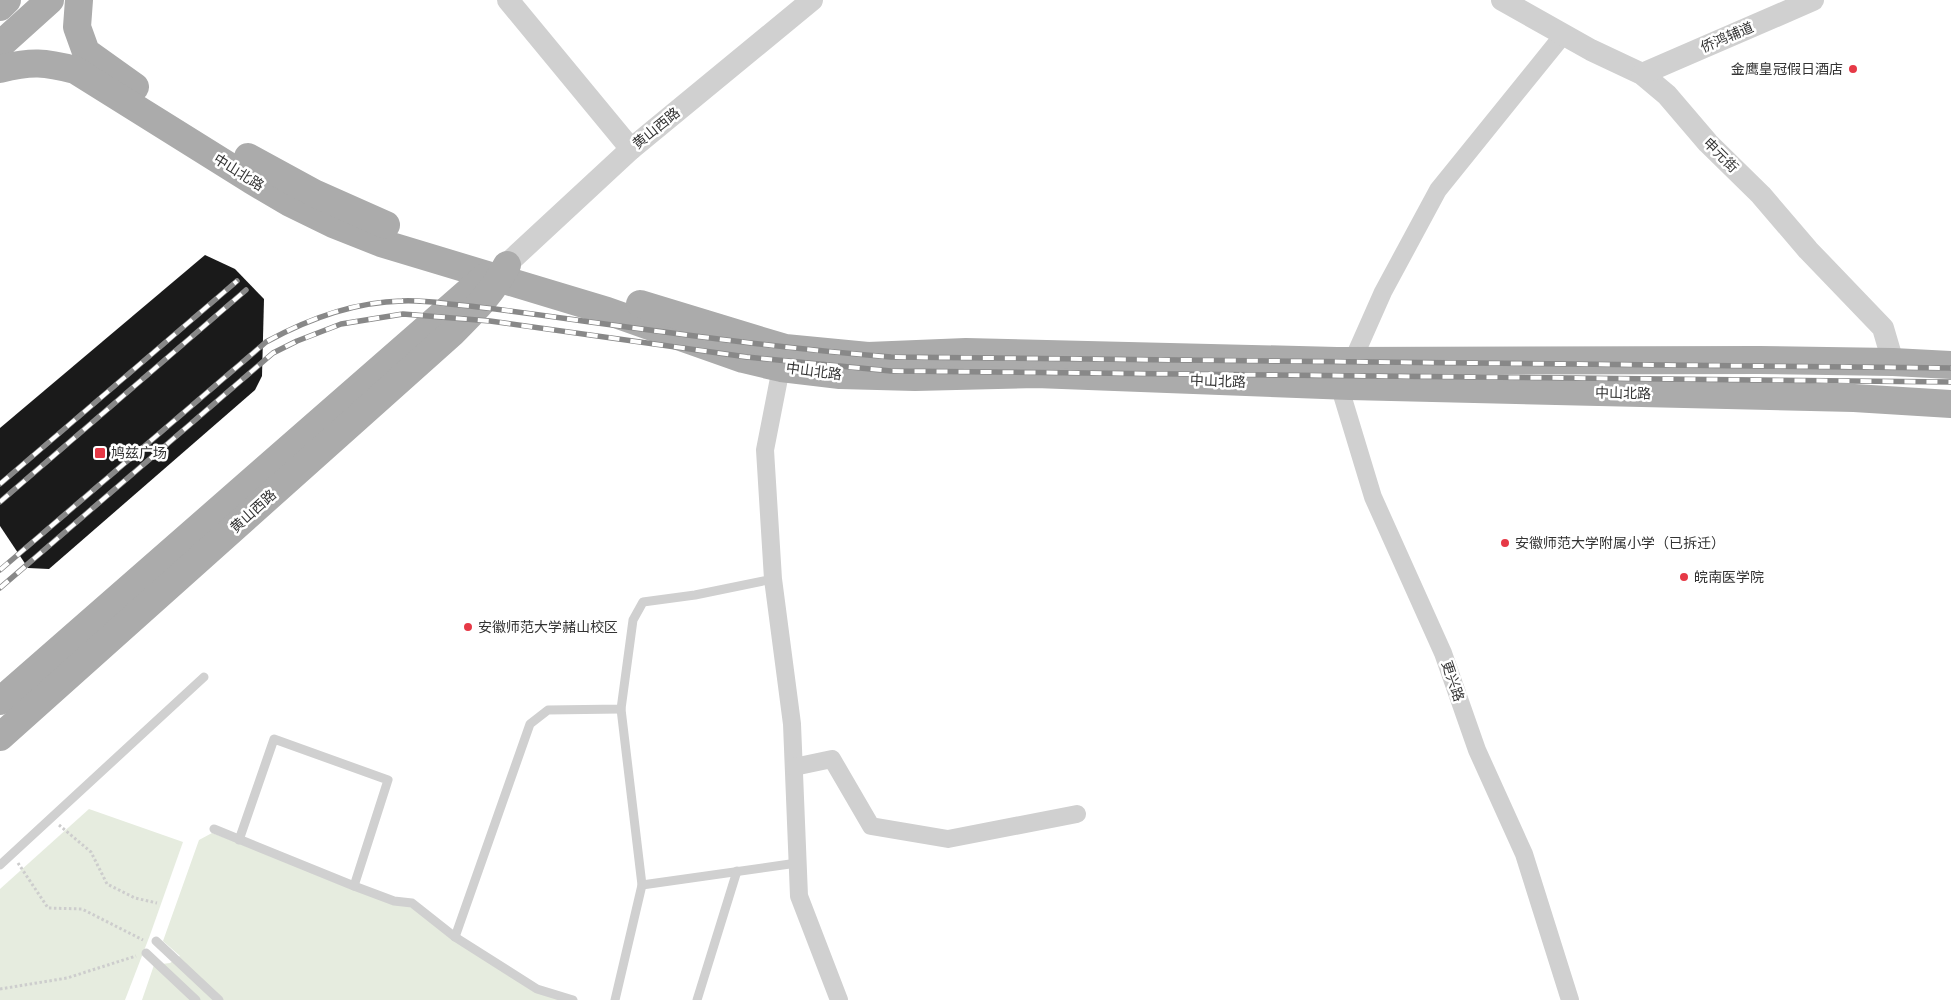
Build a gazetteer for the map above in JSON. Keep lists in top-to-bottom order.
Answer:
{
  "streets": {
    "main road": ["黄山西路", "中山北路"],
    "street": ["侨鸿辅道", "申元街", "更兴路"]
  },
  "crossings": [
    ["侨鸿辅道", "申元街"],
    ["黄山西路", "中山北路"],
    ["中山北路", "更兴路"]
  ],
  "places": {
    "other": [
      "金鹰皇冠假日酒店",
      "安徽师范大学附属小学（已拆迁）",
      "皖南医学院",
      "安徽师范大学赭山校区"
    ],
    "transit": ["鸠兹广场"]
  }
}
